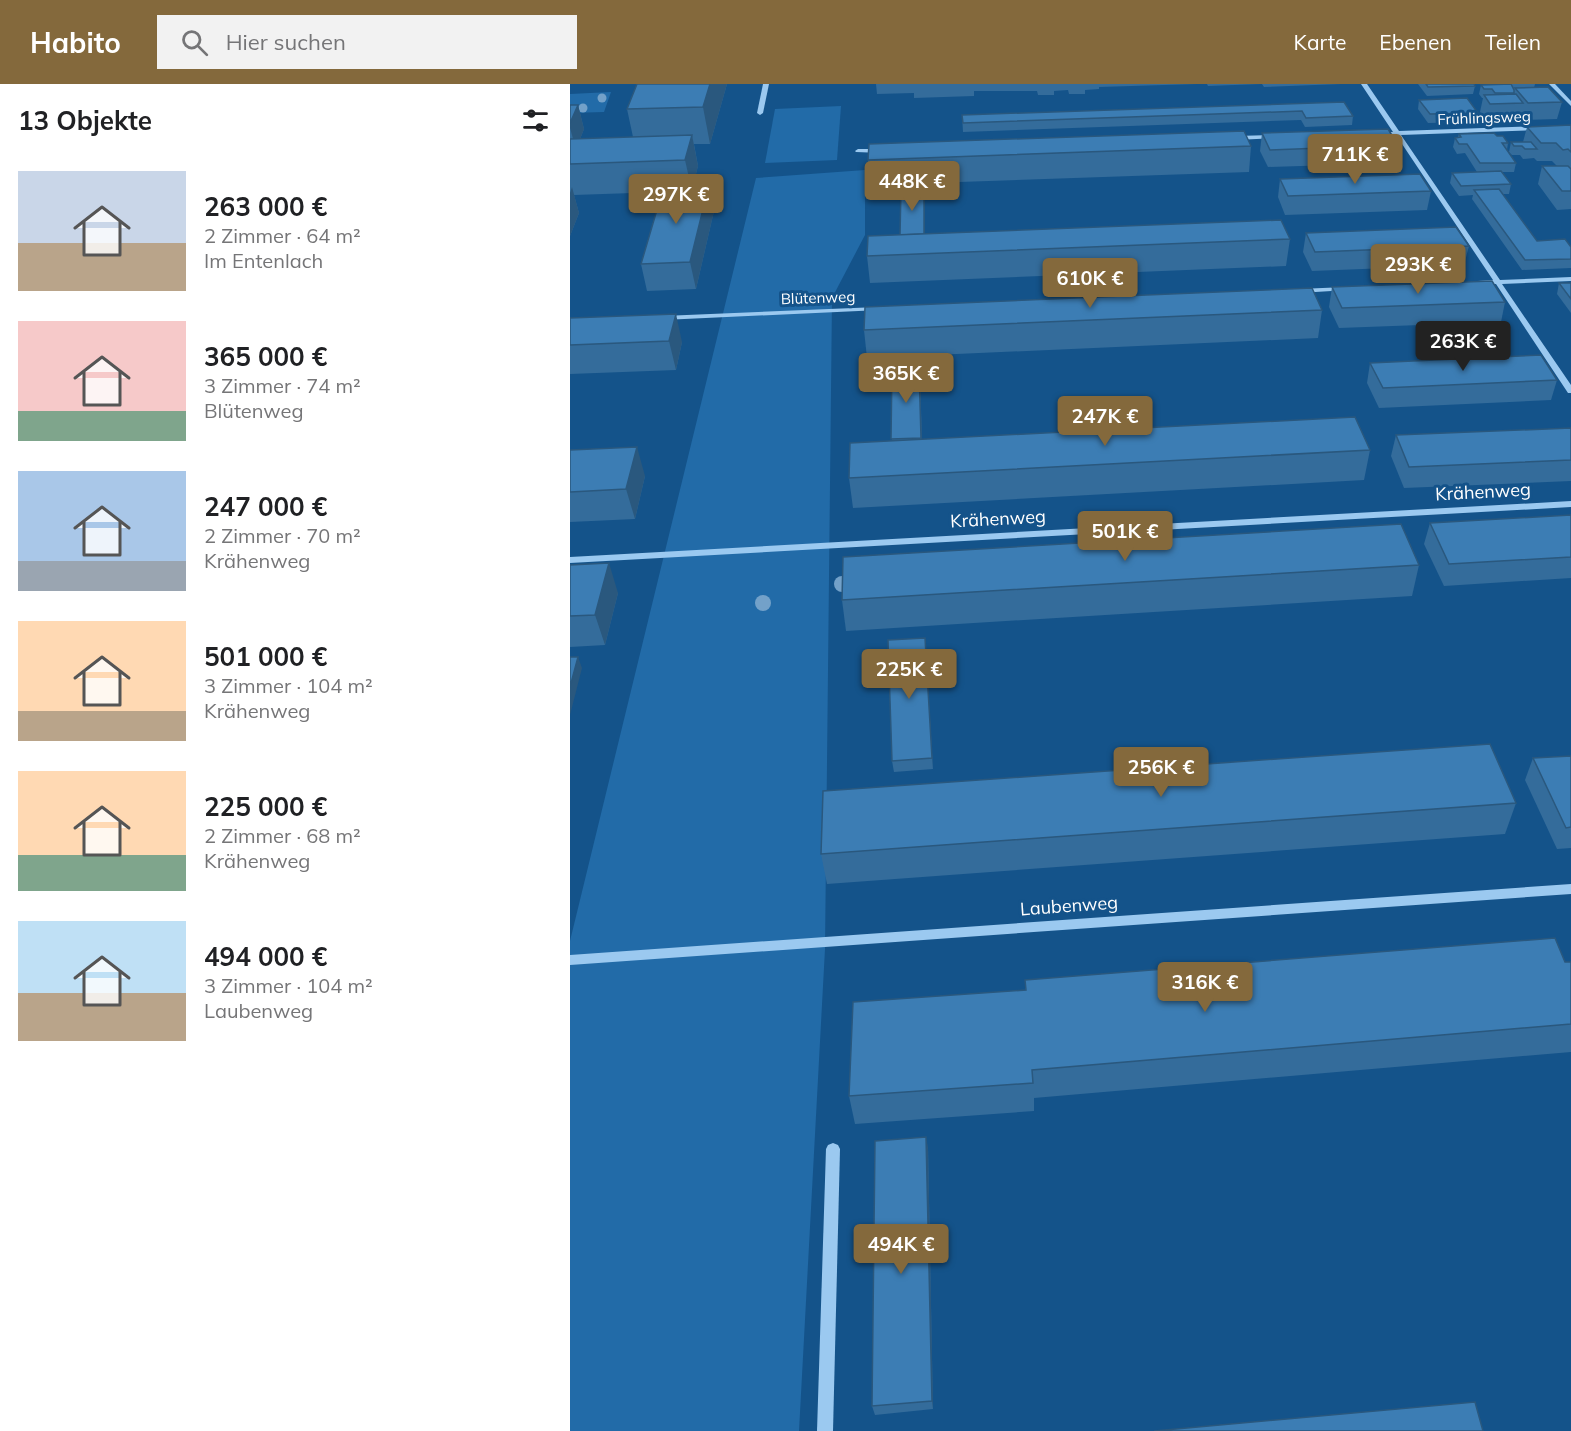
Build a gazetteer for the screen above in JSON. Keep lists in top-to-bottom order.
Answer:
{
  "streets": {
    "street": [
      "Frühlingsweg",
      "Blütenweg",
      "Krähenweg",
      "Laubenweg"
    ]
  },
  "page": {
    "header": "Habito",
    "search": "Hier suchen",
    "nav": ["Karte", "Ebenen", "Teilen"],
    "heading": "13 Objekte",
    "price": [
      "711K €",
      "448K €",
      "297K €",
      "293K €",
      "610K €",
      "263K €",
      "365K €",
      "247K €",
      "501K €",
      "225K €",
      "256K €",
      "316K €",
      "494K €"
    ],
    "list": [
      {
        "name": "263 000 €",
        "note": "2 Zimmer · 64 m² · Im Entenlach"
      },
      {
        "name": "365 000 €",
        "note": "3 Zimmer · 74 m² · Blütenweg"
      },
      {
        "name": "247 000 €",
        "note": "2 Zimmer · 70 m² · Krähenweg"
      },
      {
        "name": "501 000 €",
        "note": "3 Zimmer · 104 m² · Krähenweg"
      },
      {
        "name": "225 000 €",
        "note": "2 Zimmer · 68 m² · Krähenweg"
      },
      {
        "name": "494 000 €",
        "note": "3 Zimmer · 104 m² · Laubenweg"
      }
    ]
  }
}
